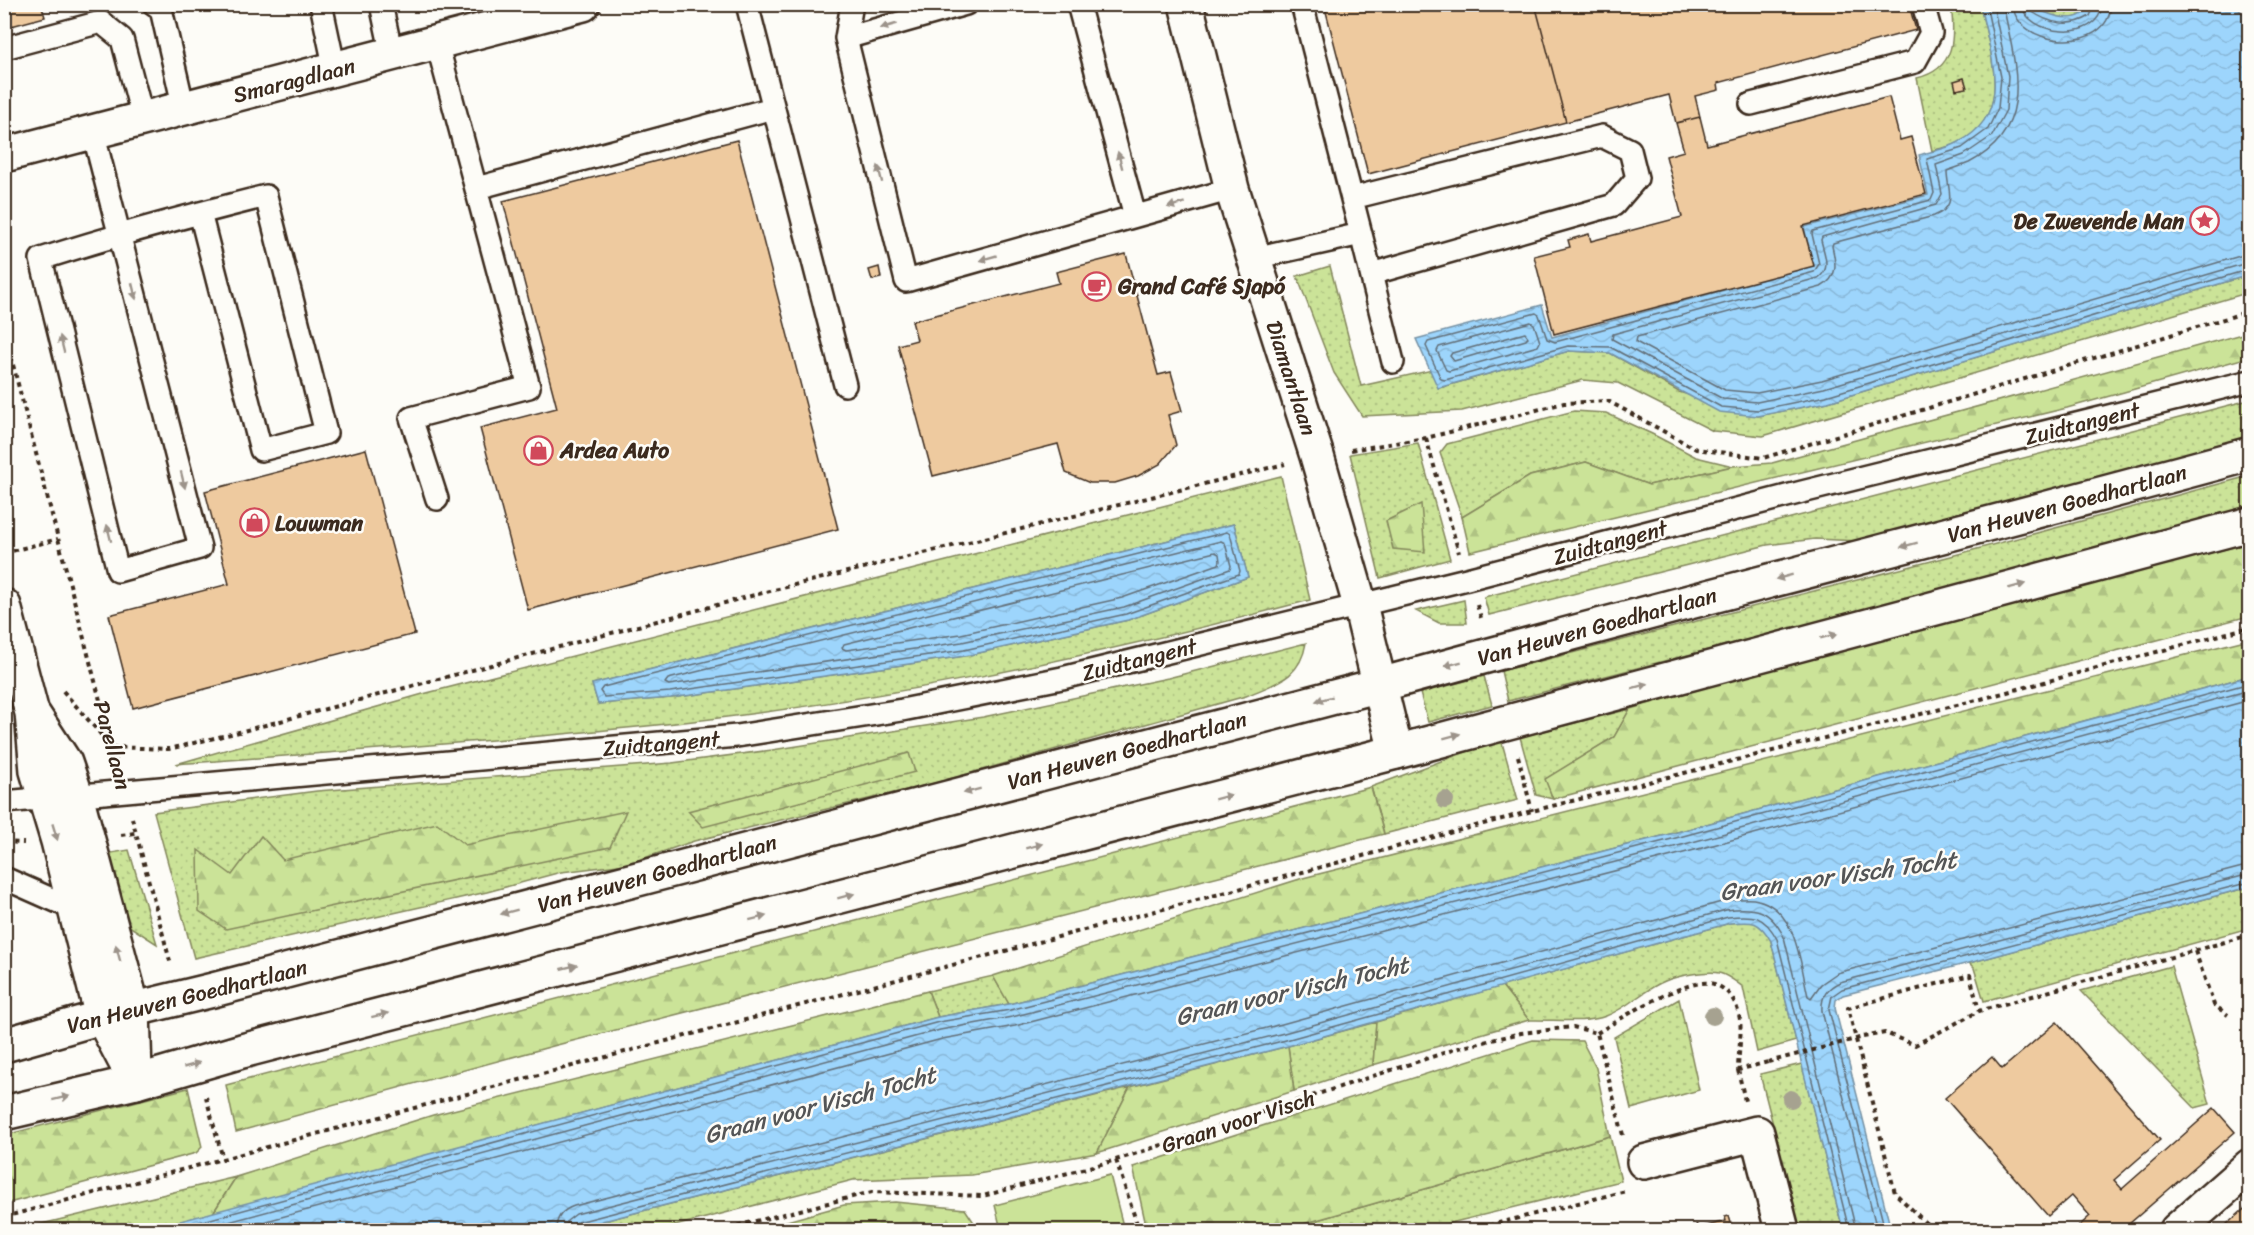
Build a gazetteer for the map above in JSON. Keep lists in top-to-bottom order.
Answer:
{
  "streets": {
    "main road": ["Smaragdlaan", "Diamantlaan", "Van Heuven Goedhartlaan"],
    "lane": ["Zuidtangent"],
    "path": ["Parellaan", "Graan voor Visch"]
  },
  "crossings": [
    ["Diamantlaan", "Zuidtangent"],
    ["Diamantlaan", "Van Heuven Goedhartlaan"],
    ["Zuidtangent", "Parellaan"],
    ["Van Heuven Goedhartlaan", "Parellaan"]
  ],
  "water": ["Graan voor Visch Tocht"],
  "places": {
    "place": ["De Zwevende Man"],
    "cafe": ["Grand Café Sjapó"],
    "shop": ["Ardea Auto", "Louwman"]
  }
}
